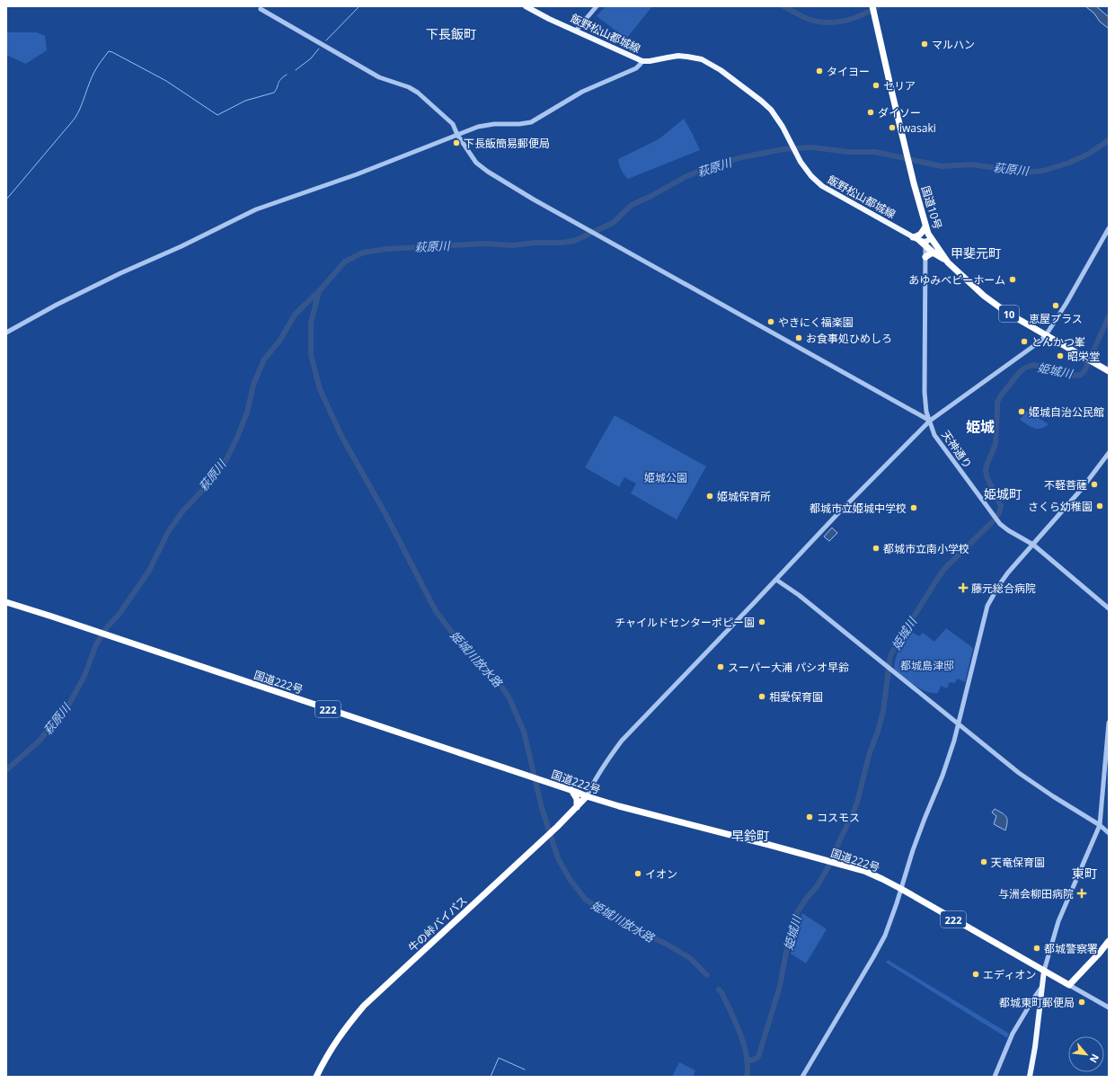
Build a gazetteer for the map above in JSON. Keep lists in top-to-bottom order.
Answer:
{
  "streets": {
    "highway": [
      "国道10号",
      "10",
      "国道222号",
      "222",
      "牛の峠バイパス"
    ],
    "main road": ["飯野松山都城線"],
    "street": ["天神通り"]
  },
  "crossings": [
    ["飯野松山都城線", "天神通り"],
    ["国道222号", "牛の峠バイパス"]
  ],
  "districts": [
    "下長飯町",
    "甲斐元町",
    "姫城",
    "姫城町",
    "早鈴町",
    "東町"
  ],
  "water": ["萩原川", "姫城川", "姫城川放水路"],
  "parks": ["姫城公園", "都城島津邸"],
  "places": {
    "other": [
      "マルハン",
      "タイヨー",
      "セリア",
      "ダイソー",
      "iwasaki",
      "下長飯簡易郵便局",
      "あゆみベビーホーム",
      "恵屋プラス",
      "やきにく福楽園",
      "お食事処ひめしろ",
      "とんかつ峯",
      "昭栄堂",
      "姫城自治公民館",
      "不軽菩薩",
      "姫城保育所",
      "さくら幼稚園",
      "都城市立姫城中学校",
      "都城市立南小学校",
      "チャイルドセンターポピー園",
      "スーパー大浦 パシオ早鈴",
      "相愛保育園",
      "コスモス",
      "天竜保育園",
      "イオン",
      "都城警察署",
      "エディオン",
      "都城東町郵便局"
    ],
    "health": ["藤元総合病院", "与洲会柳田病院"]
  },
  "north": "bottom right"
}
